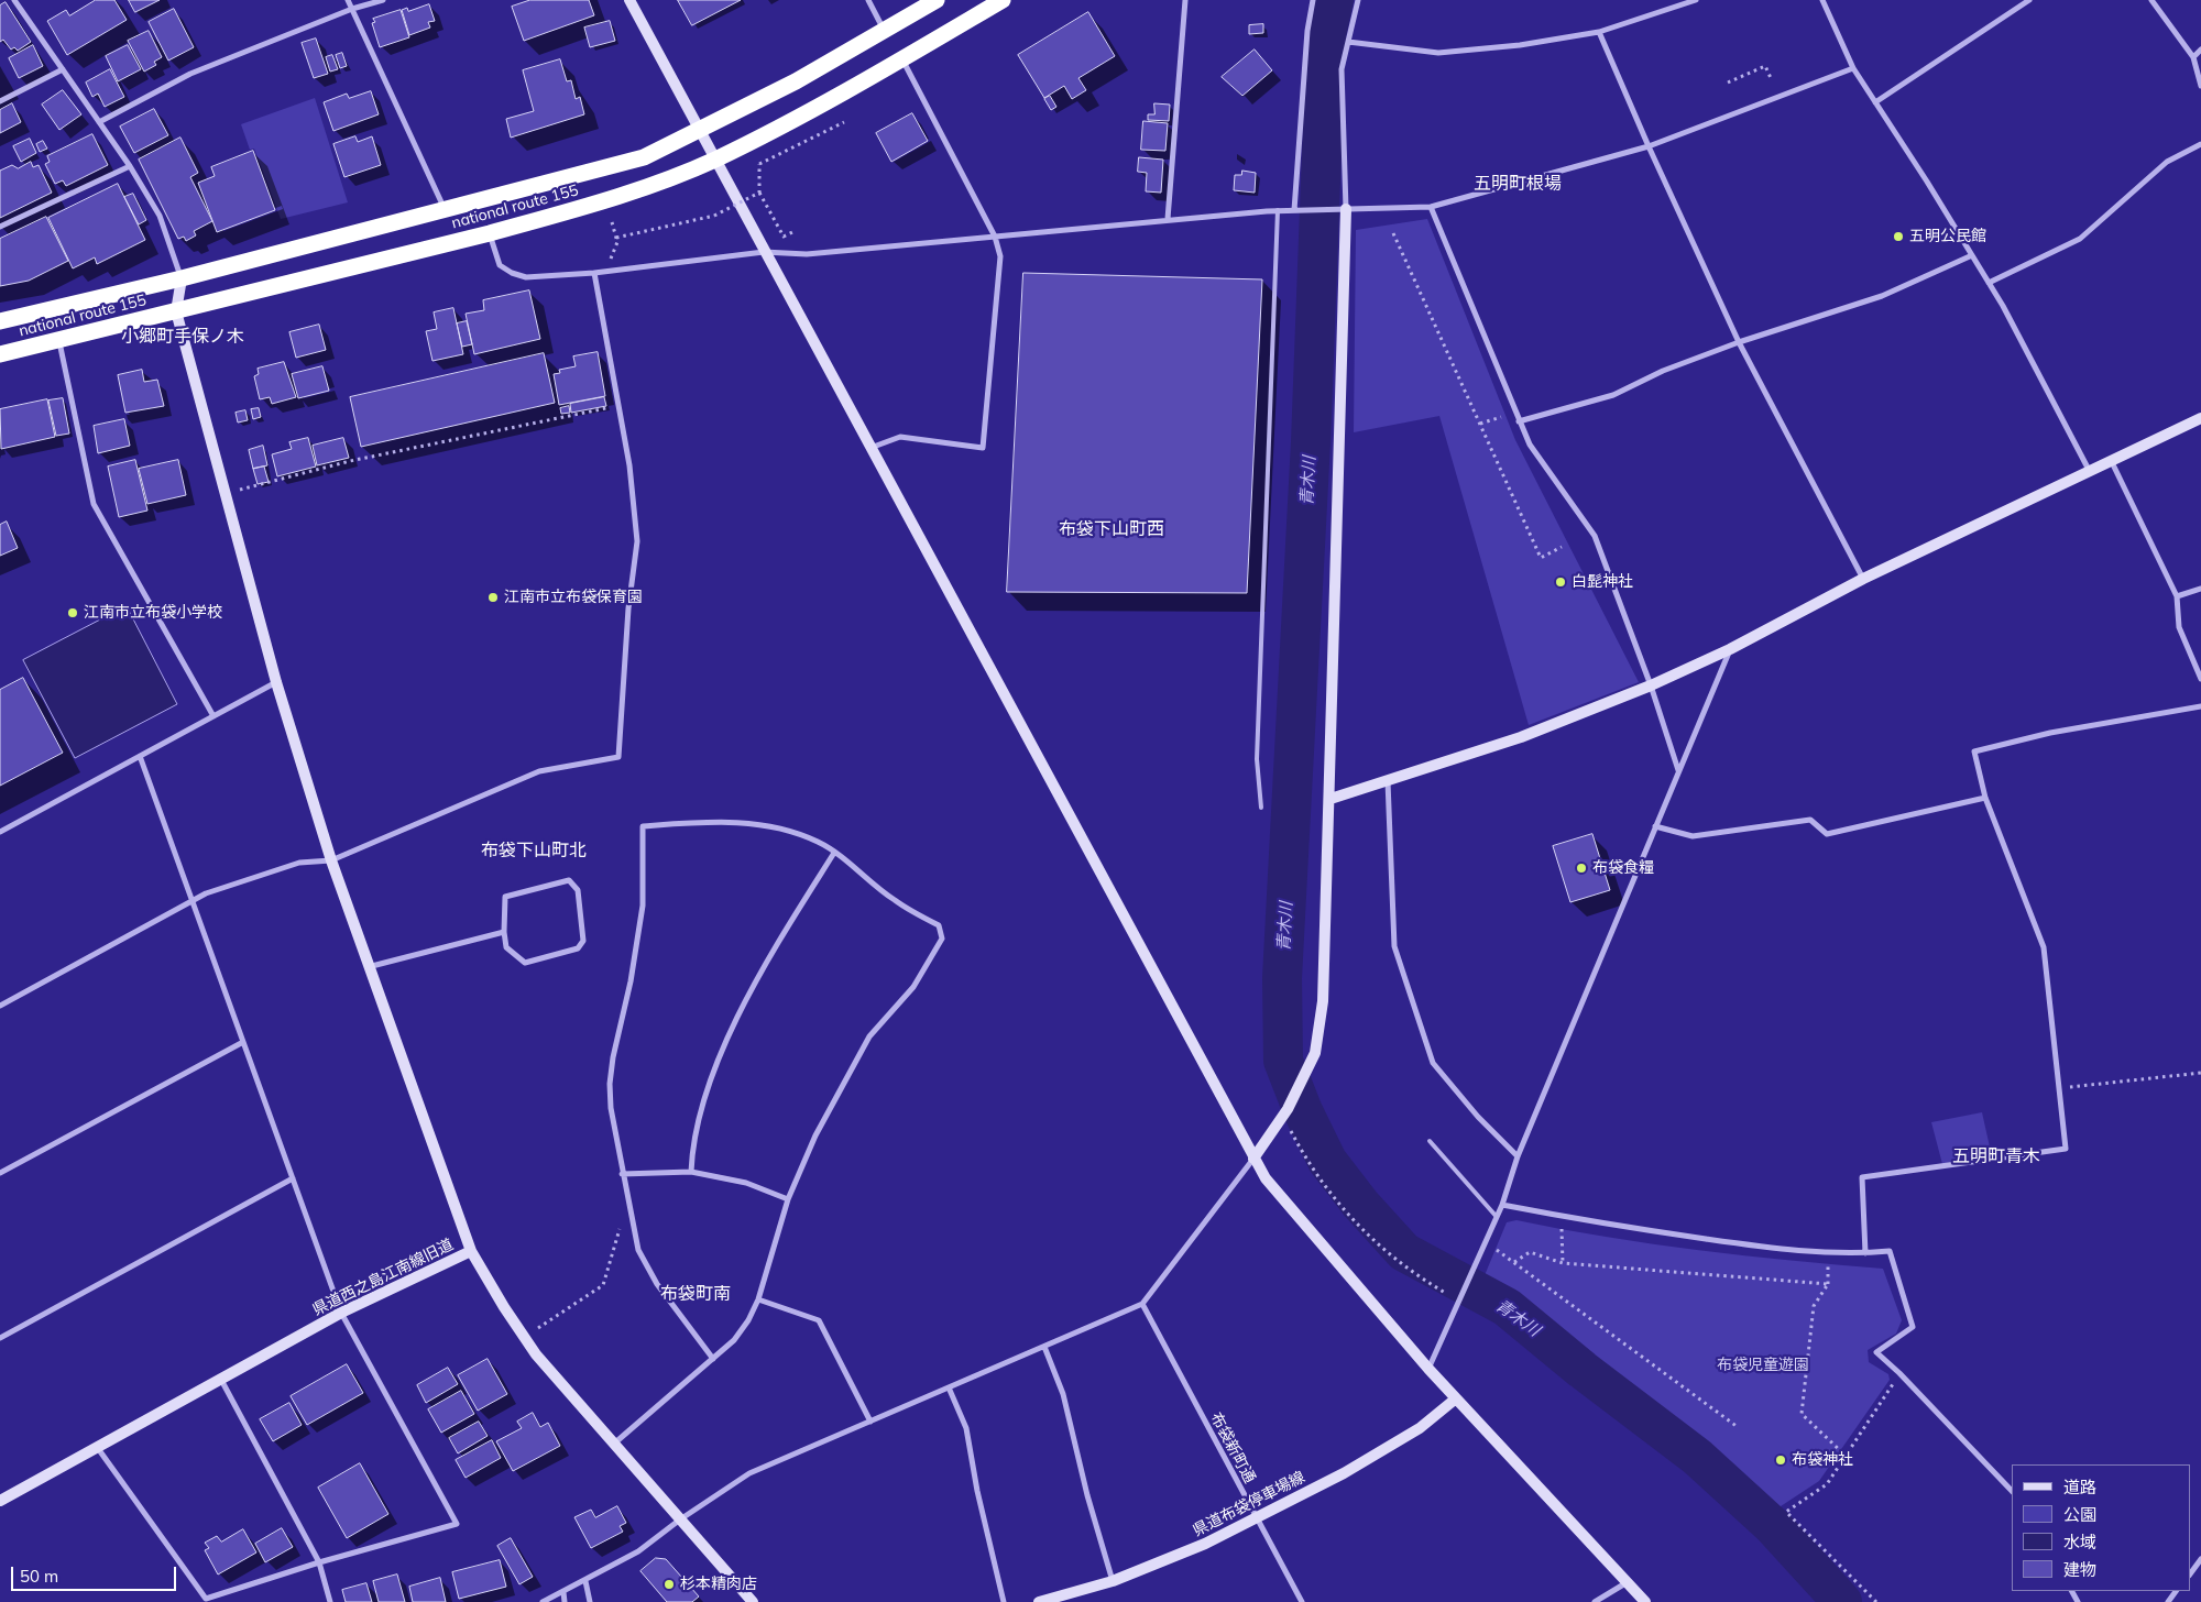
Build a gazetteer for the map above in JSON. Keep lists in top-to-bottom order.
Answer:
{
  "streets": {
    "highway": ["national route 155"],
    "street": ["県道西之島江南線旧道", "布袋新町通", "県道布袋停車場線"]
  },
  "crossings": [
    ["布袋新町通", "県道布袋停車場線"]
  ],
  "districts": [
    "五明町根場",
    "小郷町手保ノ木",
    "布袋下山町西",
    "布袋下山町北",
    "五明町青木",
    "布袋町南"
  ],
  "water": ["青木川"],
  "parks": ["布袋児童遊園"],
  "places": [
    "五明公民館",
    "白髭神社",
    "江南市立布袋保育園",
    "江南市立布袋小学校",
    "布袋食糧",
    "布袋神社",
    "杉本精肉店"
  ],
  "legend": [
    "道路",
    "公園",
    "水域",
    "建物"
  ],
  "scale_bar": "50 m"
}
